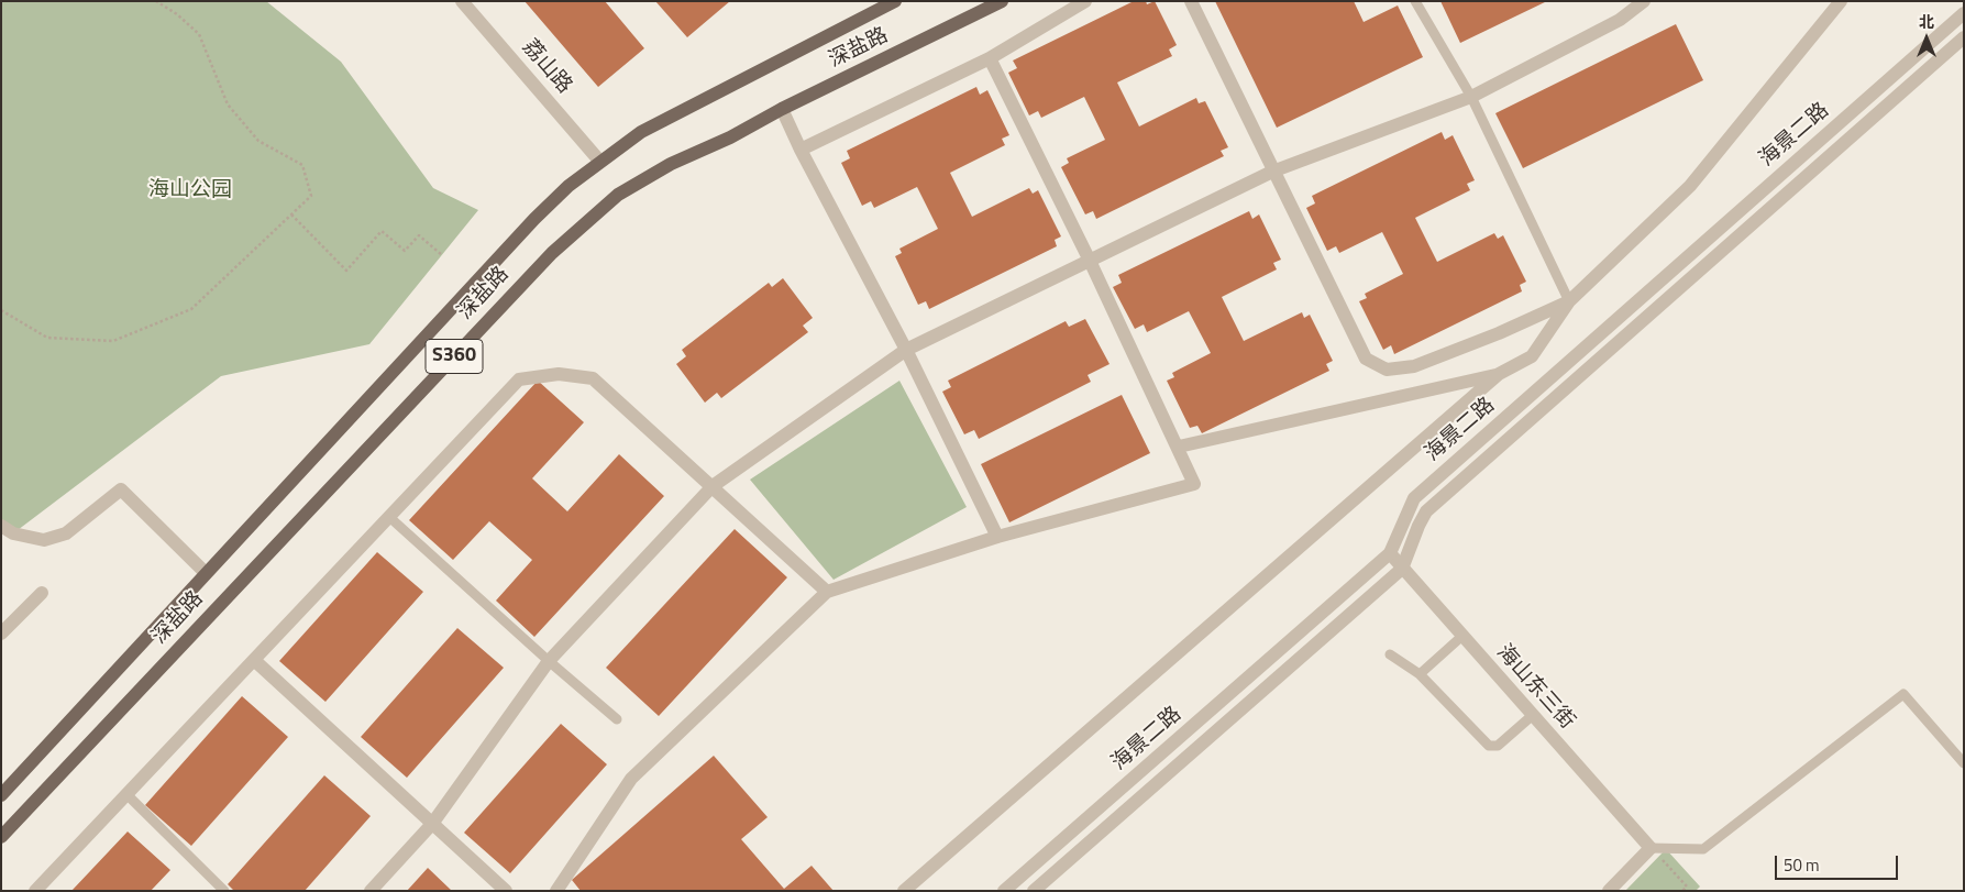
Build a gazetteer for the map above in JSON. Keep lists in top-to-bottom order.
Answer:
{
  "streets": {
    "main road": ["深盐路", "S360"],
    "street": ["荔山路", "海景二路", "海山东三街"]
  },
  "crossings": [
    ["深盐路", "荔山路"],
    ["海景二路", "海山东三街"]
  ],
  "parks": ["海山公园"],
  "scale_bar": "50 m",
  "north": "top"
}
